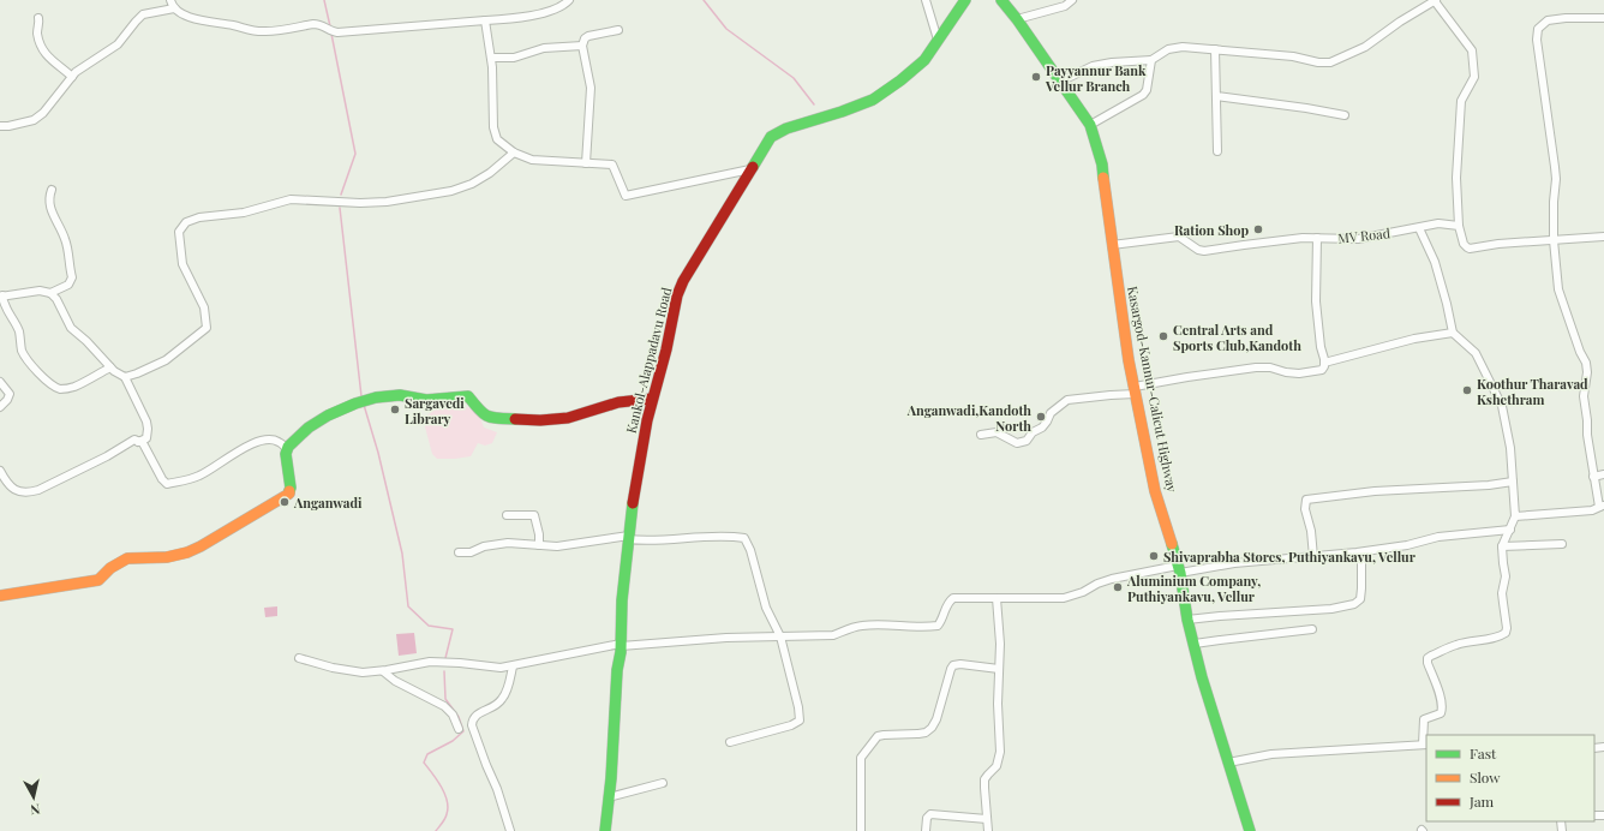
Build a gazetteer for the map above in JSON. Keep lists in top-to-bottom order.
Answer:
{
  "streets": {
    "main road": ["Kankol-Alappadavu Road", "Kasargod-Kannur-Calicut Highway"],
    "street": ["MV Road"]
  },
  "crossings": [
    ["MV Road", "Kasargod-Kannur-Calicut Highway"]
  ],
  "places": [
    "Payyannur Bank Vellur Branch",
    "Ration Shop",
    "Central Arts and Sports Club,Kandoth",
    "Koothur Tharavad Kshethram",
    "Sargavedi Library",
    "Anganwadi,Kandoth North",
    "Anganwadi",
    "Shivaprabha Stores, Puthiyankavu, Vellur",
    "Aluminium Company, Puthiyankavu, Vellur"
  ],
  "legend": ["Fast", "Slow", "Jam"],
  "north": "bottom"
}
